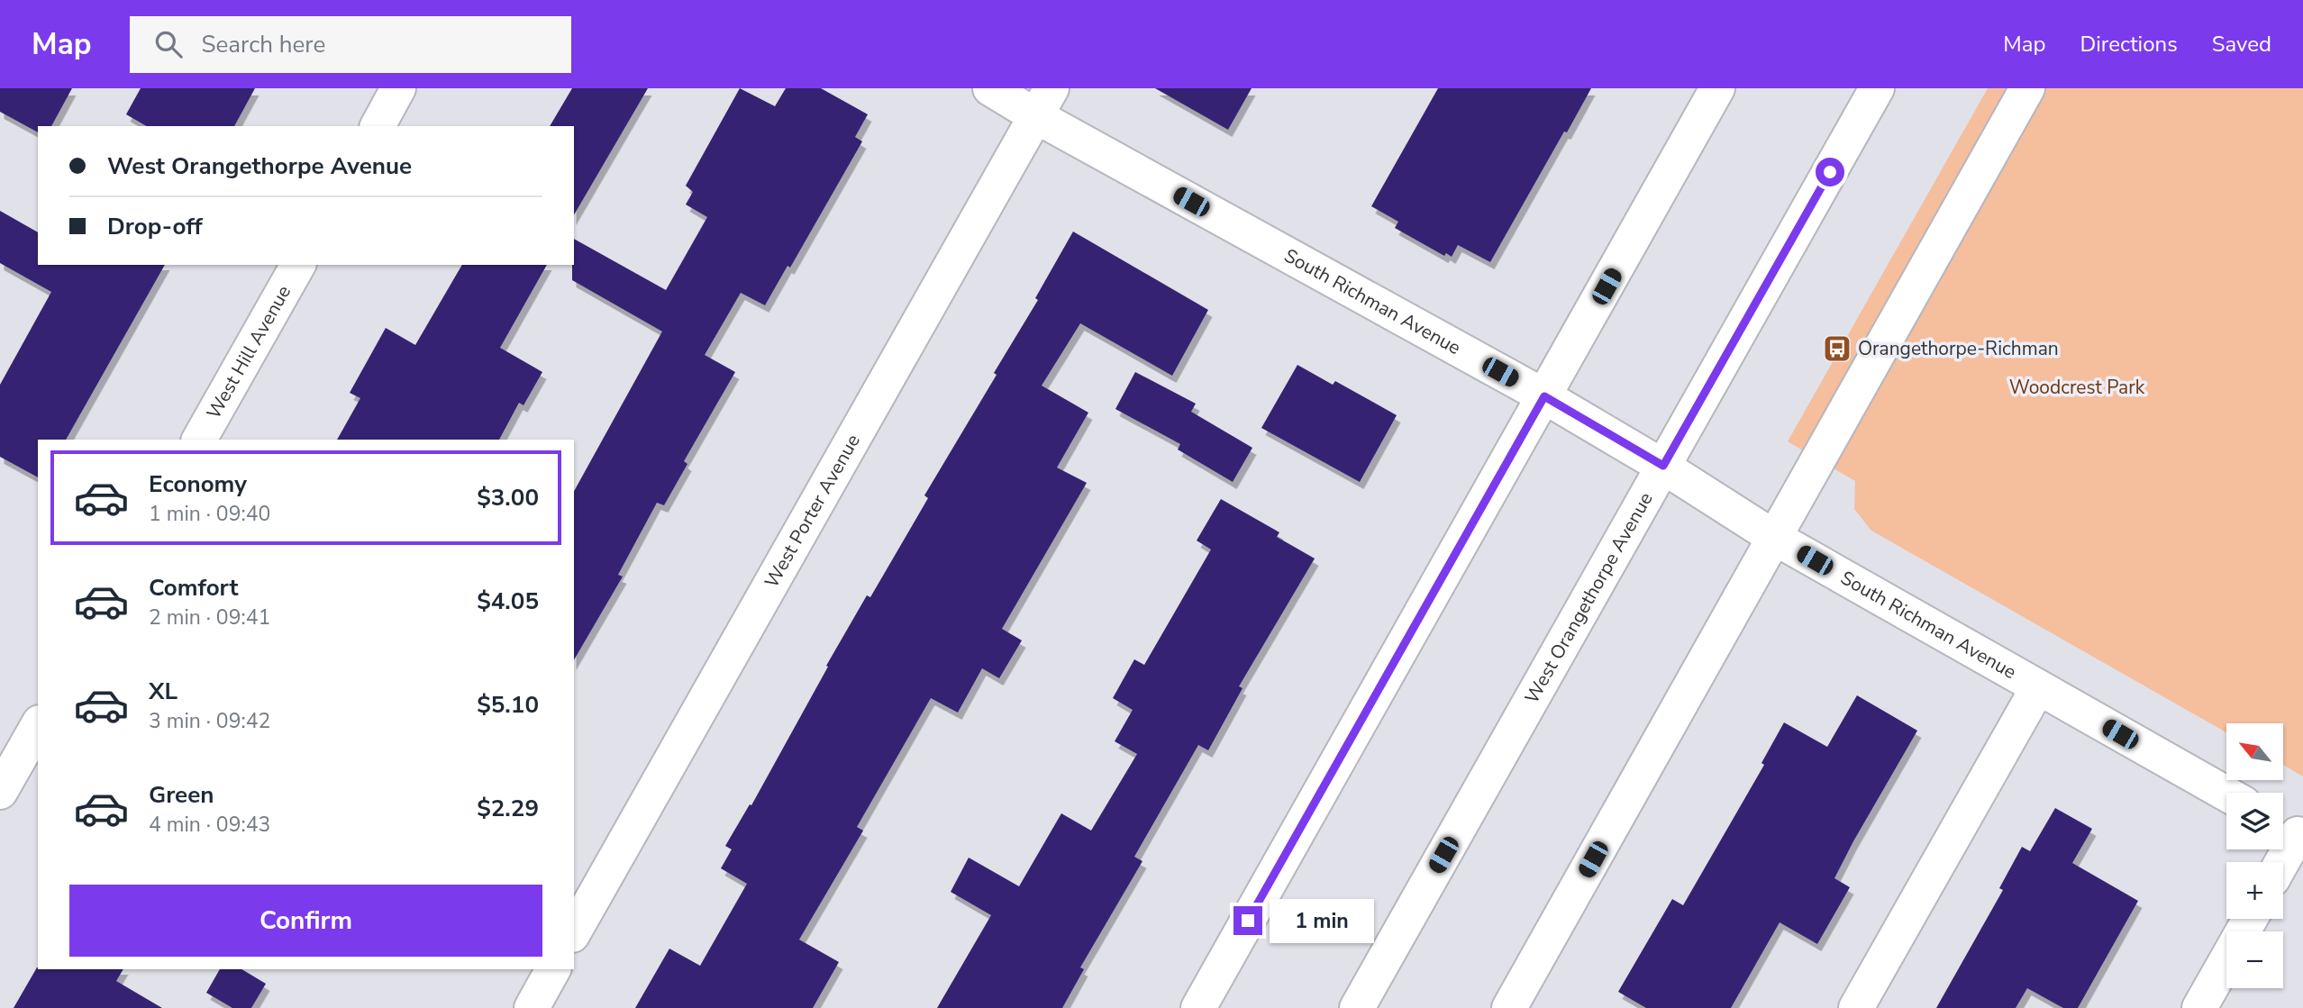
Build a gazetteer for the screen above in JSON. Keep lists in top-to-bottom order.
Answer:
{
  "streets": {
    "street": [
      "South Richman Avenue",
      "West Hill Avenue",
      "West Porter Avenue",
      "West Orangethorpe Avenue"
    ]
  },
  "crossings": [
    ["South Richman Avenue", "West Porter Avenue"],
    ["South Richman Avenue", "West Orangethorpe Avenue"]
  ],
  "parks": ["Woodcrest Park"],
  "places": {
    "bus stop": ["Orangethorpe-Richman"]
  },
  "north": "top left",
  "page": {
    "header": "Map",
    "search": "Search here",
    "nav": ["Map", "Directions", "Saved"],
    "banner": ["West Orangethorpe Avenue", "Drop-off"],
    "list": [
      {
        "name": "Economy",
        "note": "1 min · 09:40",
        "value": "$3.00"
      },
      {
        "name": "Comfort",
        "note": "2 min · 09:41",
        "value": "$4.05"
      },
      {
        "name": "XL",
        "note": "3 min · 09:42",
        "value": "$5.10"
      },
      {
        "name": "Green",
        "note": "4 min · 09:43",
        "value": "$2.29"
      }
    ],
    "map_buttons": ["+", "−"],
    "buttons": "Confirm",
    "bubble": "1 min"
  }
}
